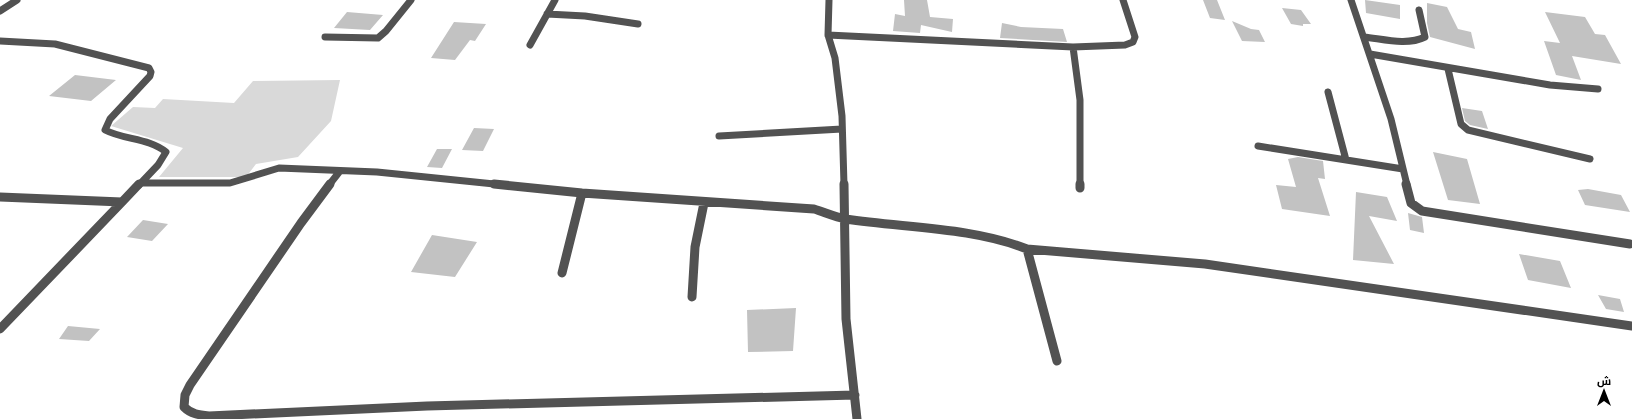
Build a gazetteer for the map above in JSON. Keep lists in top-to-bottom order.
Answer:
{
  "north": "top"
}
